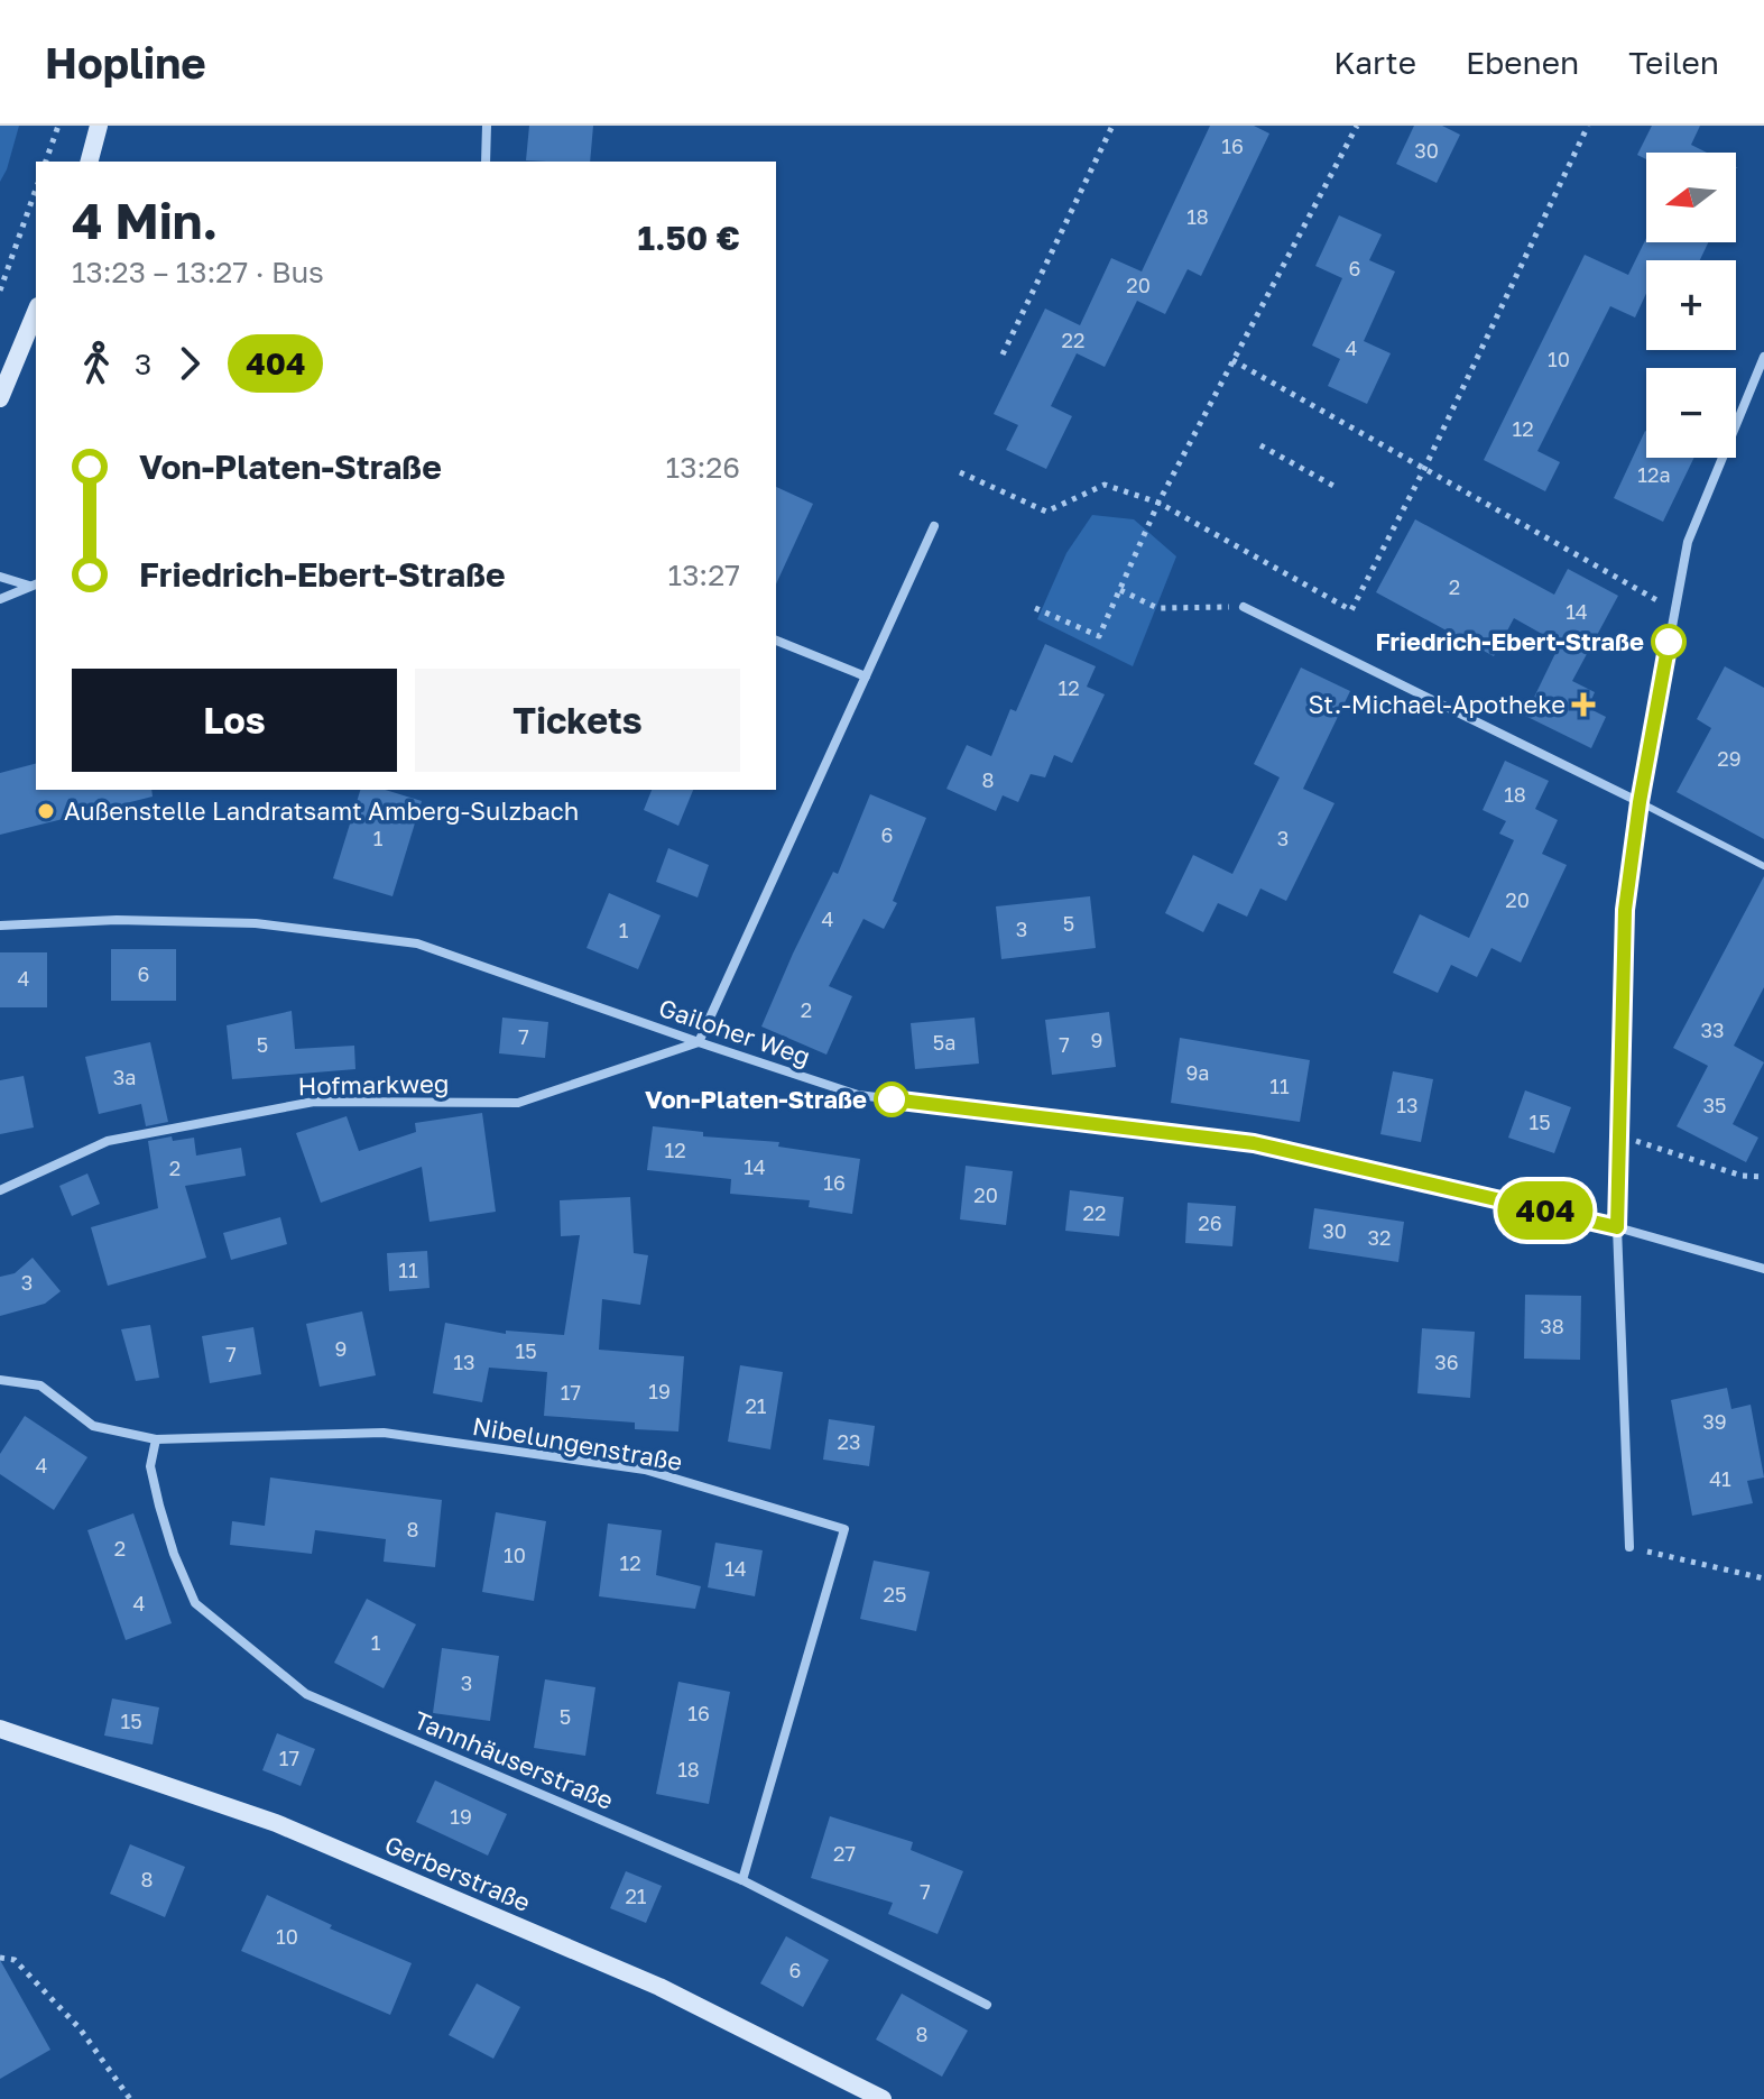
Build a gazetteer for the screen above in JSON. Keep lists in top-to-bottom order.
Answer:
{
  "streets": {
    "street": [
      "Gailoher Weg",
      "Hofmarkweg",
      "Nibelungenstraße",
      "Tannhäuserstraße",
      "Gerberstraße"
    ]
  },
  "crossings": [
    ["Gailoher Weg", "Hofmarkweg"],
    ["Nibelungenstraße", "Tannhäuserstraße"]
  ],
  "places": {
    "other": ["Friedrich-Ebert-Straße", "Außenstelle Landratsamt Amberg-Sulzbach", "Von-Platen-Straße"],
    "health": ["St.-Michael-Apotheke"]
  },
  "lines": ["bus line 404"],
  "house_numbers": [
    "16",
    "30",
    "18",
    "6",
    "20",
    "22",
    "4",
    "10",
    "12",
    "12a",
    "2",
    "14",
    "12",
    "29",
    "8",
    "18",
    "6",
    "1",
    "3",
    "20",
    "4",
    "5",
    "3",
    "1",
    "6",
    "4",
    "2",
    "33",
    "7",
    "9",
    "5a",
    "5",
    "7",
    "9a",
    "3a",
    "11",
    "13",
    "35",
    "15",
    "12",
    "14",
    "2",
    "16",
    "20",
    "22",
    "26",
    "30",
    "32",
    "11",
    "3",
    "38",
    "9",
    "15",
    "7",
    "13",
    "36",
    "19",
    "17",
    "21",
    "39",
    "23",
    "4",
    "41",
    "8",
    "2",
    "10",
    "12",
    "14",
    "25",
    "4",
    "1",
    "3",
    "16",
    "5",
    "15",
    "17",
    "18",
    "19",
    "27",
    "8",
    "7",
    "21",
    "10",
    "6",
    "8"
  ],
  "north": "left",
  "page": {
    "header": "Hopline",
    "nav": ["Karte", "Ebenen", "Teilen"],
    "on_map": "404",
    "map_buttons": ["+", "−"],
    "heading": ["4 Min.", "13:23 – 13:27 · Bus", "1.50 €"],
    "legs": ["3", "404"],
    "list": [
      {
        "name": "Von-Platen-Straße",
        "value": "13:26"
      },
      {
        "name": "Friedrich-Ebert-Straße",
        "value": "13:27"
      }
    ],
    "buttons": ["Los", "Tickets"]
  }
}
